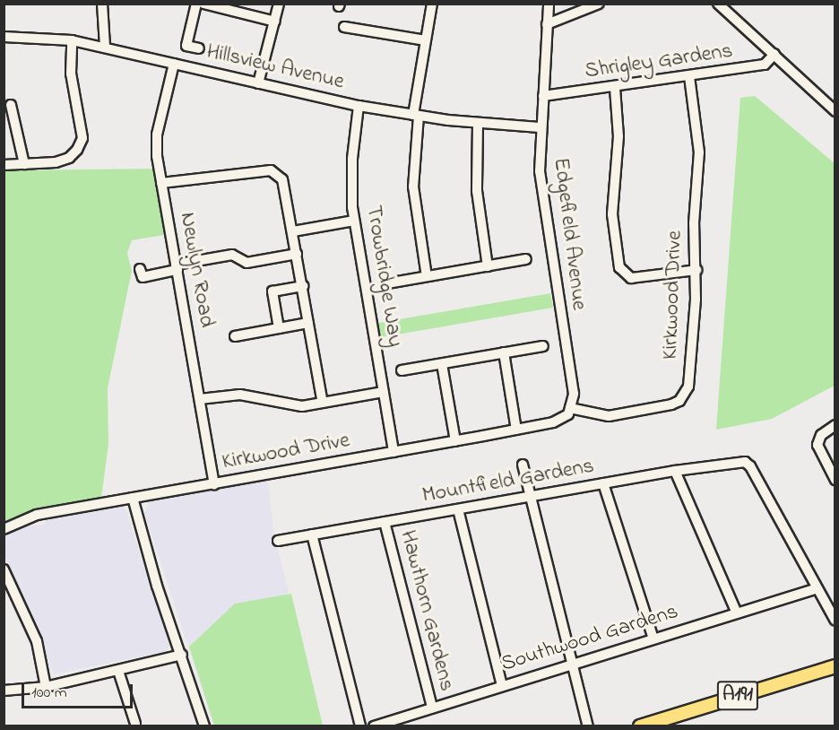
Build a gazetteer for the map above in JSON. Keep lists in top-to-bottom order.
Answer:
{
  "streets": {
    "main road": ["A191"],
    "street": [
      "Shrigley Gardens",
      "Hillsview Avenue",
      "Edgefield Avenue",
      "Newlyn Road",
      "Trowbridge Way",
      "Kirkwood Drive",
      "Mountfield Gardens",
      "Hawthorn Gardens",
      "Southwood Gardens"
    ]
  },
  "crossings": [
    ["Shrigley Gardens", "Edgefield Avenue"],
    ["Shrigley Gardens", "Kirkwood Drive"],
    ["Hillsview Avenue", "Edgefield Avenue"],
    ["Hillsview Avenue", "Newlyn Road"],
    ["Hillsview Avenue", "Trowbridge Way"],
    ["Edgefield Avenue", "Kirkwood Drive"],
    ["Newlyn Road", "Kirkwood Drive"],
    ["Trowbridge Way", "Kirkwood Drive"],
    ["Mountfield Gardens", "Hawthorn Gardens"],
    ["Mountfield Gardens", "Southwood Gardens"],
    ["Hawthorn Gardens", "Southwood Gardens"]
  ],
  "scale_bar": "100 m"
}
